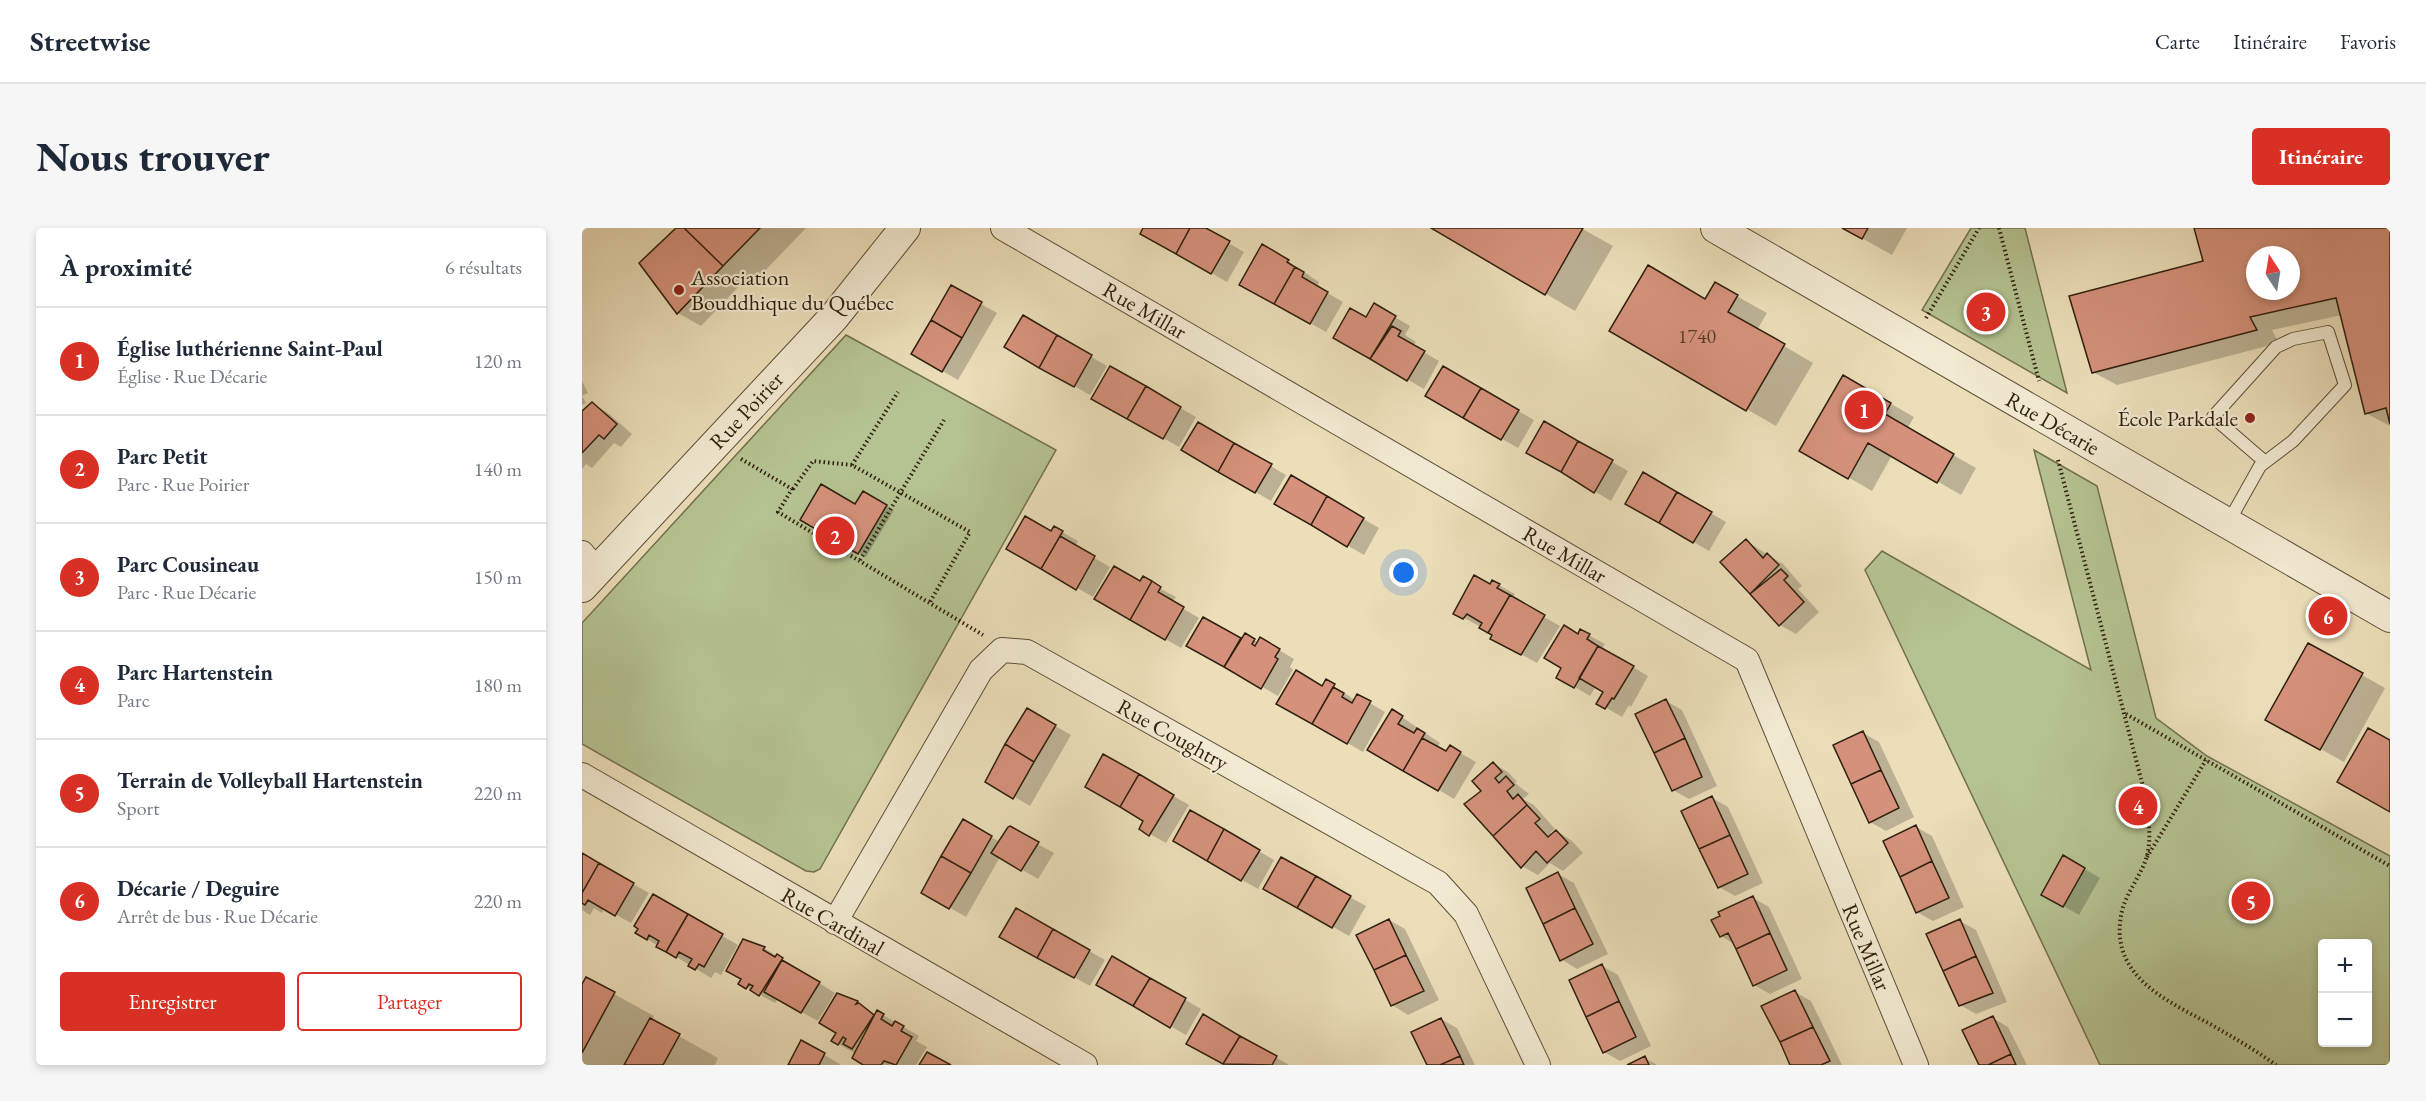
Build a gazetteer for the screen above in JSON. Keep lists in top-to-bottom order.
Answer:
{
  "streets": {
    "street": [
      "Rue Millar",
      "Rue Poirier",
      "Rue Décarie",
      "Rue Coughtry",
      "Rue Cardinal"
    ]
  },
  "places": ["Association Bouddhique du Québec", "École Parkdale"],
  "house_numbers": ["1740"],
  "north": "top",
  "page": {
    "header": "Streetwise",
    "nav": ["Carte", "Itinéraire", "Favoris"],
    "buttons": [
      "Itinéraire",
      ["Enregistrer", "Partager"]
    ],
    "title": "Nous trouver",
    "heading": ["À proximité", "6 résultats"],
    "pins": [
      "3",
      "1",
      "2",
      "6",
      "4",
      "5"
    ],
    "list": [
      {
        "mark": "1",
        "name": "Église luthérienne Saint-Paul",
        "note": "Église · Rue Décarie",
        "value": "120 m"
      },
      {
        "mark": "2",
        "name": "Parc Petit",
        "note": "Parc · Rue Poirier",
        "value": "140 m"
      },
      {
        "mark": "3",
        "name": "Parc Cousineau",
        "note": "Parc · Rue Décarie",
        "value": "150 m"
      },
      {
        "mark": "4",
        "name": "Parc Hartenstein",
        "note": "Parc",
        "value": "180 m"
      },
      {
        "mark": "5",
        "name": "Terrain de Volleyball Hartenstein",
        "note": "Sport",
        "value": "220 m"
      },
      {
        "mark": "6",
        "name": "Décarie / Deguire",
        "note": "Arrêt de bus · Rue Décarie",
        "value": "220 m"
      }
    ],
    "map_buttons": ["+", "−"]
  }
}
